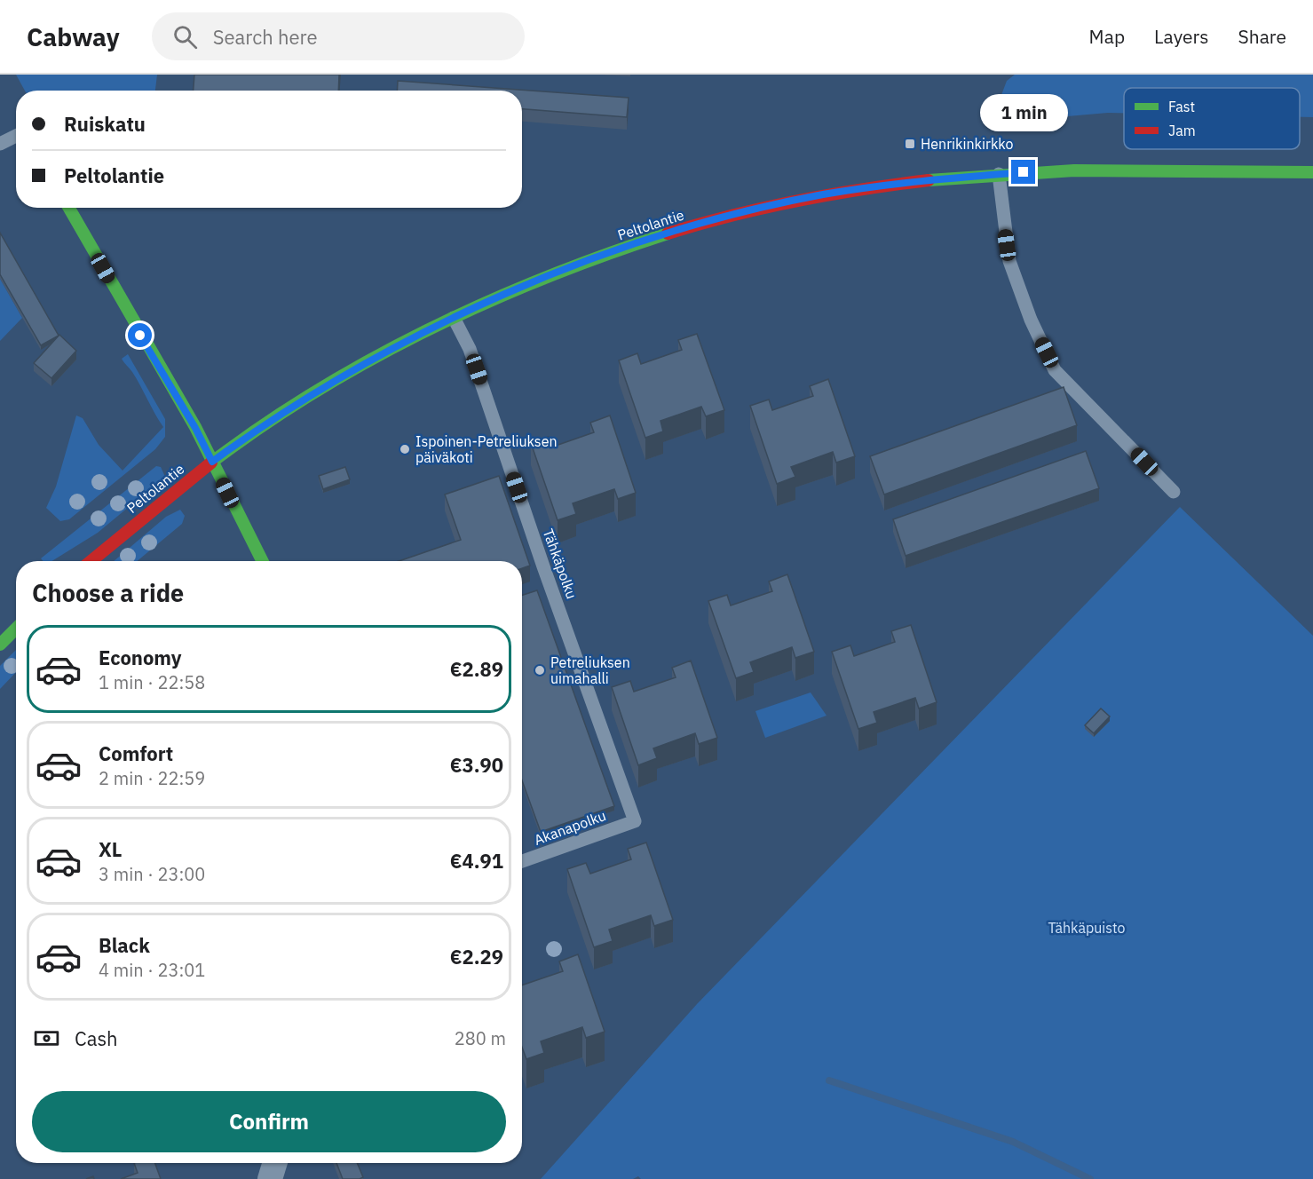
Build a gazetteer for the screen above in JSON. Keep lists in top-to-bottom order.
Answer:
{
  "streets": {
    "street": ["Peltolantie"],
    "lane": ["Tähkäpolku", "Akanapolku"]
  },
  "crossings": [
    ["Peltolantie", "Tähkäpolku"],
    ["Tähkäpolku", "Akanapolku"]
  ],
  "parks": ["Tähkäpuisto"],
  "places": {
    "transit": ["Henrikinkirkko"],
    "other": ["Ispoinen-Petreliuksen päiväkoti", "Petreliuksen uimahalli"]
  },
  "legend": ["Fast", "Jam"],
  "page": {
    "header": "Cabway",
    "search": "Search here",
    "nav": ["Map", "Layers", "Share"],
    "banner": ["Ruiskatu", "Peltolantie"],
    "bubble": "1 min",
    "heading": "Choose a ride",
    "list": [
      {
        "name": "Economy",
        "note": "1 min · 22:58",
        "value": "€2.89"
      },
      {
        "name": "Comfort",
        "note": "2 min · 22:59",
        "value": "€3.90"
      },
      {
        "name": "XL",
        "note": "3 min · 23:00",
        "value": "€4.91"
      },
      {
        "name": "Black",
        "note": "4 min · 23:01",
        "value": "€2.29"
      }
    ],
    "pay": ["Cash", "280 m"],
    "buttons": "Confirm"
  }
}
